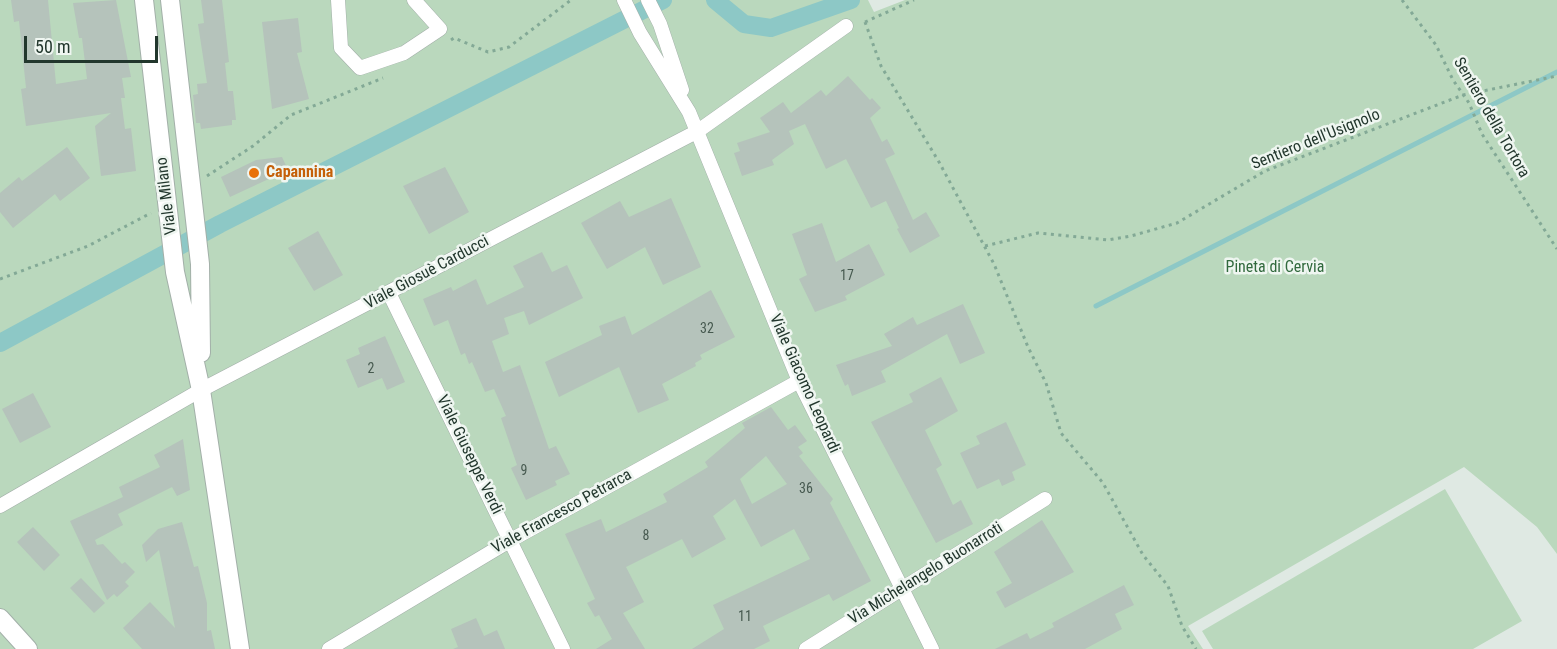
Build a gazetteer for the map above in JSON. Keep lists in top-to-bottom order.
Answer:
{
  "streets": {
    "street": [
      "Viale Milano",
      "Viale Giosuè Carducci",
      "Viale Giacomo Leopardi",
      "Viale Giuseppe Verdi",
      "Viale Francesco Petrarca",
      "Via Michelangelo Buonarroti"
    ],
    "path": ["Sentiero della Tortora", "Sentiero dell'Usignolo"]
  },
  "crossings": [
    ["Sentiero della Tortora", "Sentiero dell'Usignolo"],
    ["Viale Milano", "Viale Giosuè Carducci"],
    ["Viale Giosuè Carducci", "Viale Giacomo Leopardi"],
    ["Viale Giosuè Carducci", "Viale Giuseppe Verdi"],
    ["Viale Giacomo Leopardi", "Viale Francesco Petrarca"],
    ["Viale Giacomo Leopardi", "Via Michelangelo Buonarroti"],
    ["Viale Giuseppe Verdi", "Viale Francesco Petrarca"]
  ],
  "parks": ["Pineta di Cervia"],
  "places": ["Capannina"],
  "house_numbers": [
    "17",
    "32",
    "2",
    "9",
    "36",
    "8",
    "11"
  ],
  "scale_bar": "50 m"
}
